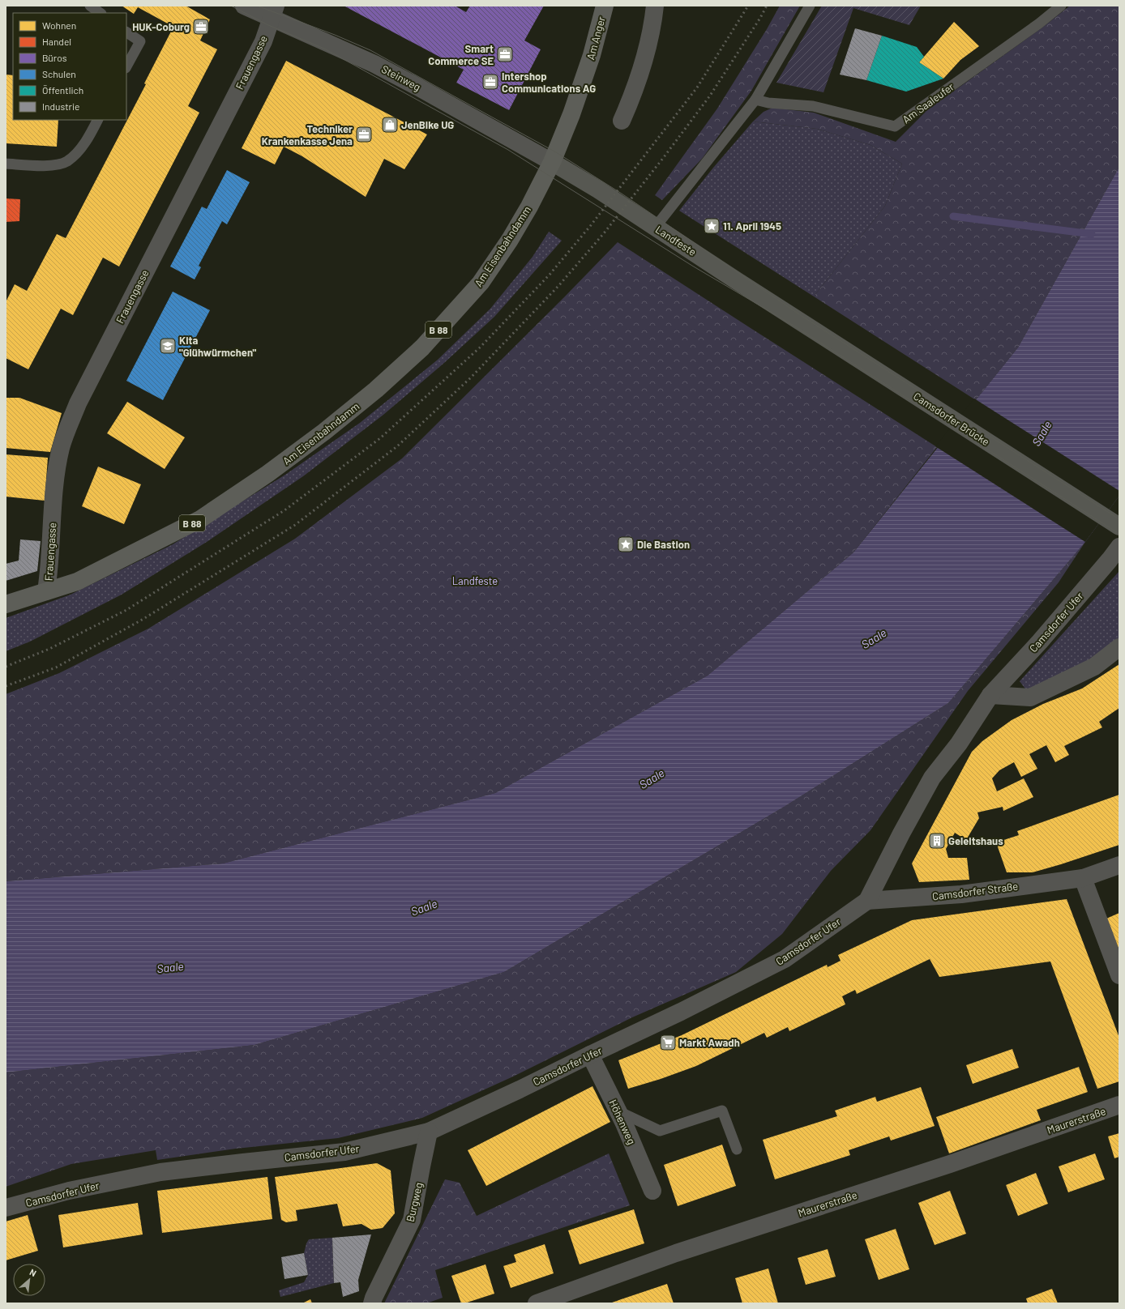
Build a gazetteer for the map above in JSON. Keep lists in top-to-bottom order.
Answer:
{
  "streets": {
    "main road": ["Am Anger", "Am Eisenbahndamm", "B 88"],
    "street": [
      "Frauengasse",
      "Steinweg",
      "Landfeste",
      "Camsdorfer Brücke",
      "Camsdorfer Ufer",
      "Camsdorfer Straße",
      "Maurerstraße",
      "Höhenweg",
      "Burgweg"
    ],
    "lane": ["Am Saaleufer"]
  },
  "crossings": [
    ["Am Anger", "Steinweg"],
    ["Am Anger", "Landfeste"],
    ["Am Anger", "Am Eisenbahndamm"],
    ["Frauengasse", "Steinweg"],
    ["Frauengasse", "Am Eisenbahndamm"],
    ["Steinweg", "Landfeste"],
    ["Steinweg", "Am Eisenbahndamm"],
    ["Landfeste", "Am Eisenbahndamm"],
    ["Landfeste", "Camsdorfer Brücke"],
    ["Camsdorfer Ufer", "Camsdorfer Straße"],
    ["Camsdorfer Ufer", "Höhenweg"],
    ["Camsdorfer Ufer", "Burgweg"]
  ],
  "water": ["Saale"],
  "parks": ["Landfeste"],
  "places": {
    "office": [
      "HUK-Coburg",
      "Smart Commerce SE",
      "Intershop Communications AG",
      "Techniker Krankenkasse Jena"
    ],
    "shop": ["JenBike UG"],
    "place": ["11. April 1945", "Die Bastion"],
    "school or university": ["Kita \"Glühwürmchen\""],
    "building": ["Geleitshaus"],
    "supermarket": ["Markt Awadh"]
  },
  "legend": [
    "Wohnen",
    "Handel",
    "Büros",
    "Schulen",
    "Öffentlich",
    "Industrie"
  ],
  "north": "top right"
}
